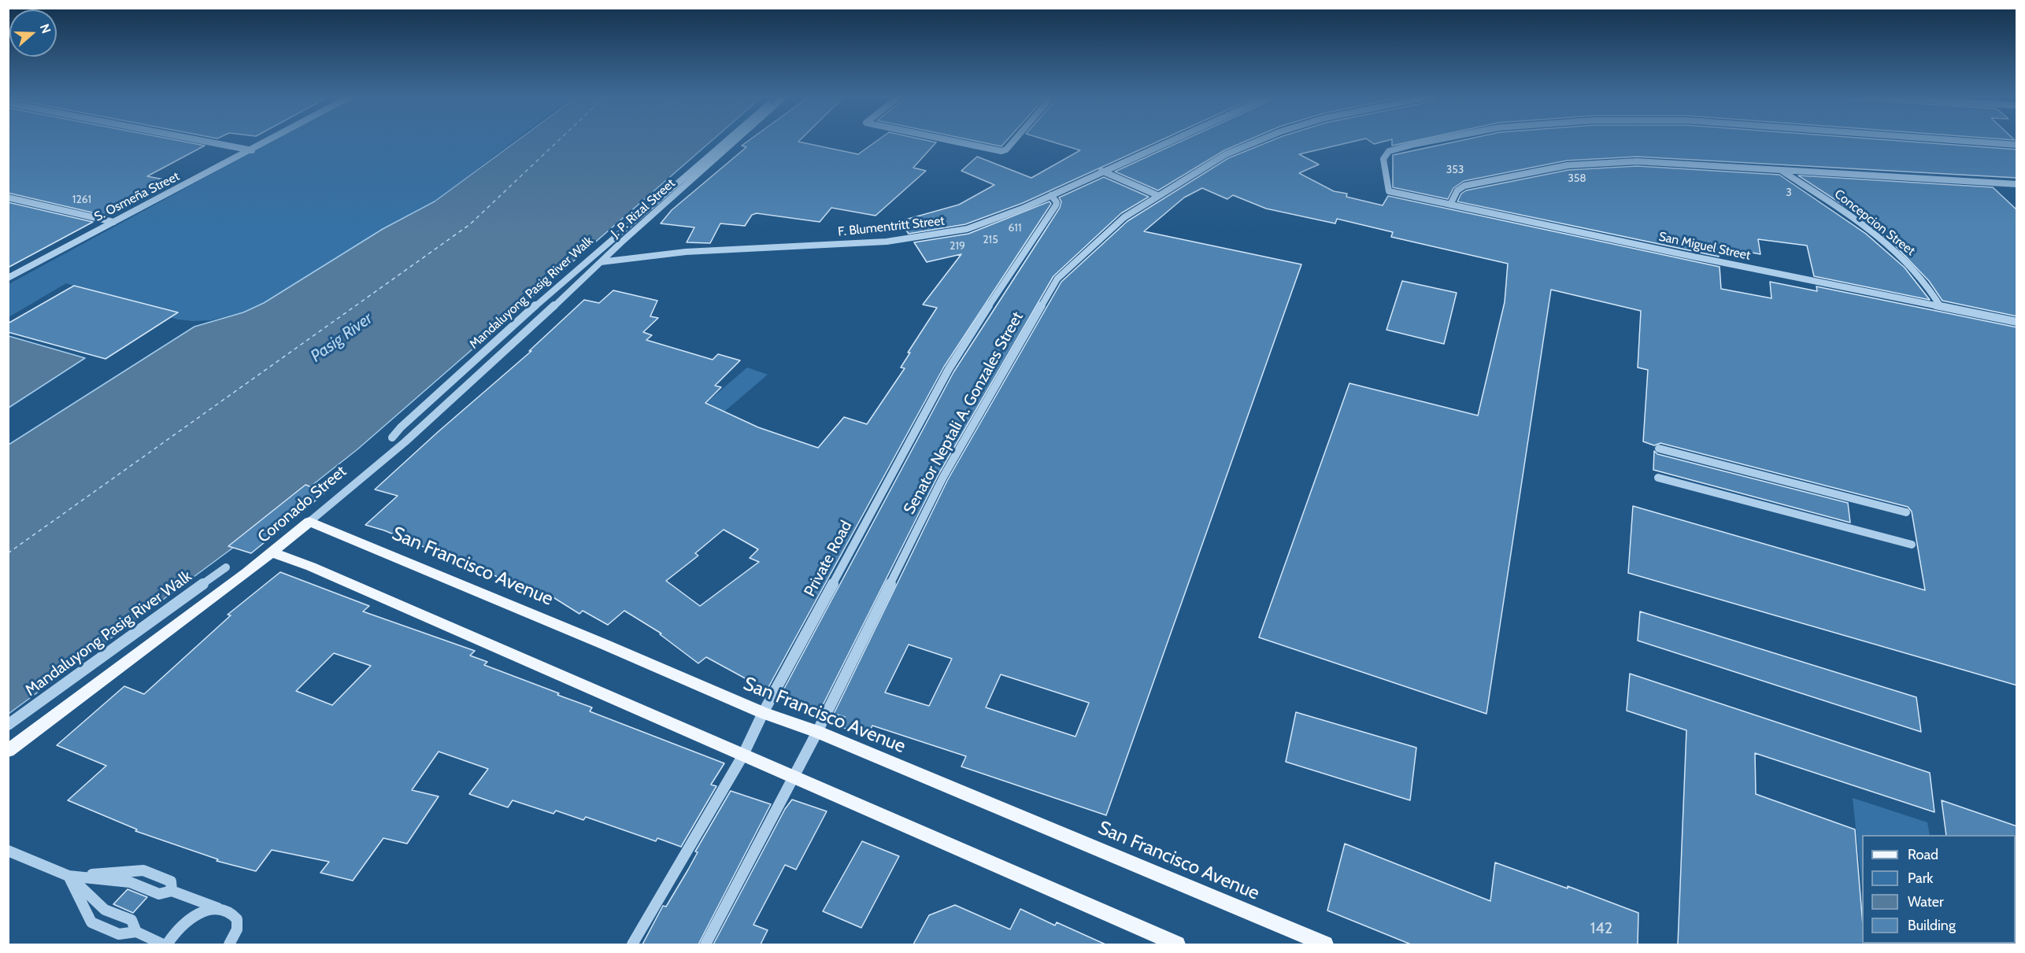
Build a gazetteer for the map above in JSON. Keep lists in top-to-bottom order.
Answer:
{
  "streets": {
    "main road": ["Coronado Street", "San Francisco Avenue"],
    "street": [
      "S. Osmeña Street",
      "J. P. Rizal Street",
      "Concepcion Street",
      "F. Blumentritt Street",
      "San Miguel Street",
      "Mandaluyong Pasig River Walk",
      "Senator Neptali A. Gonzales Street",
      "Private Road"
    ]
  },
  "crossings": [
    ["J. P. Rizal Street", "F. Blumentritt Street"],
    ["J. P. Rizal Street", "Coronado Street"],
    ["Concepcion Street", "San Miguel Street"],
    ["F. Blumentritt Street", "Coronado Street"],
    ["F. Blumentritt Street", "Private Road"],
    ["Senator Neptali A. Gonzales Street", "San Francisco Avenue"],
    ["Coronado Street", "San Francisco Avenue"],
    ["Private Road", "San Francisco Avenue"]
  ],
  "water": ["Pasig River"],
  "house_numbers": [
    "353",
    "358",
    "3",
    "1261",
    "611",
    "215",
    "219",
    "142"
  ],
  "legend": [
    "Road",
    "Park",
    "Water",
    "Building"
  ],
  "north": "right"
}
